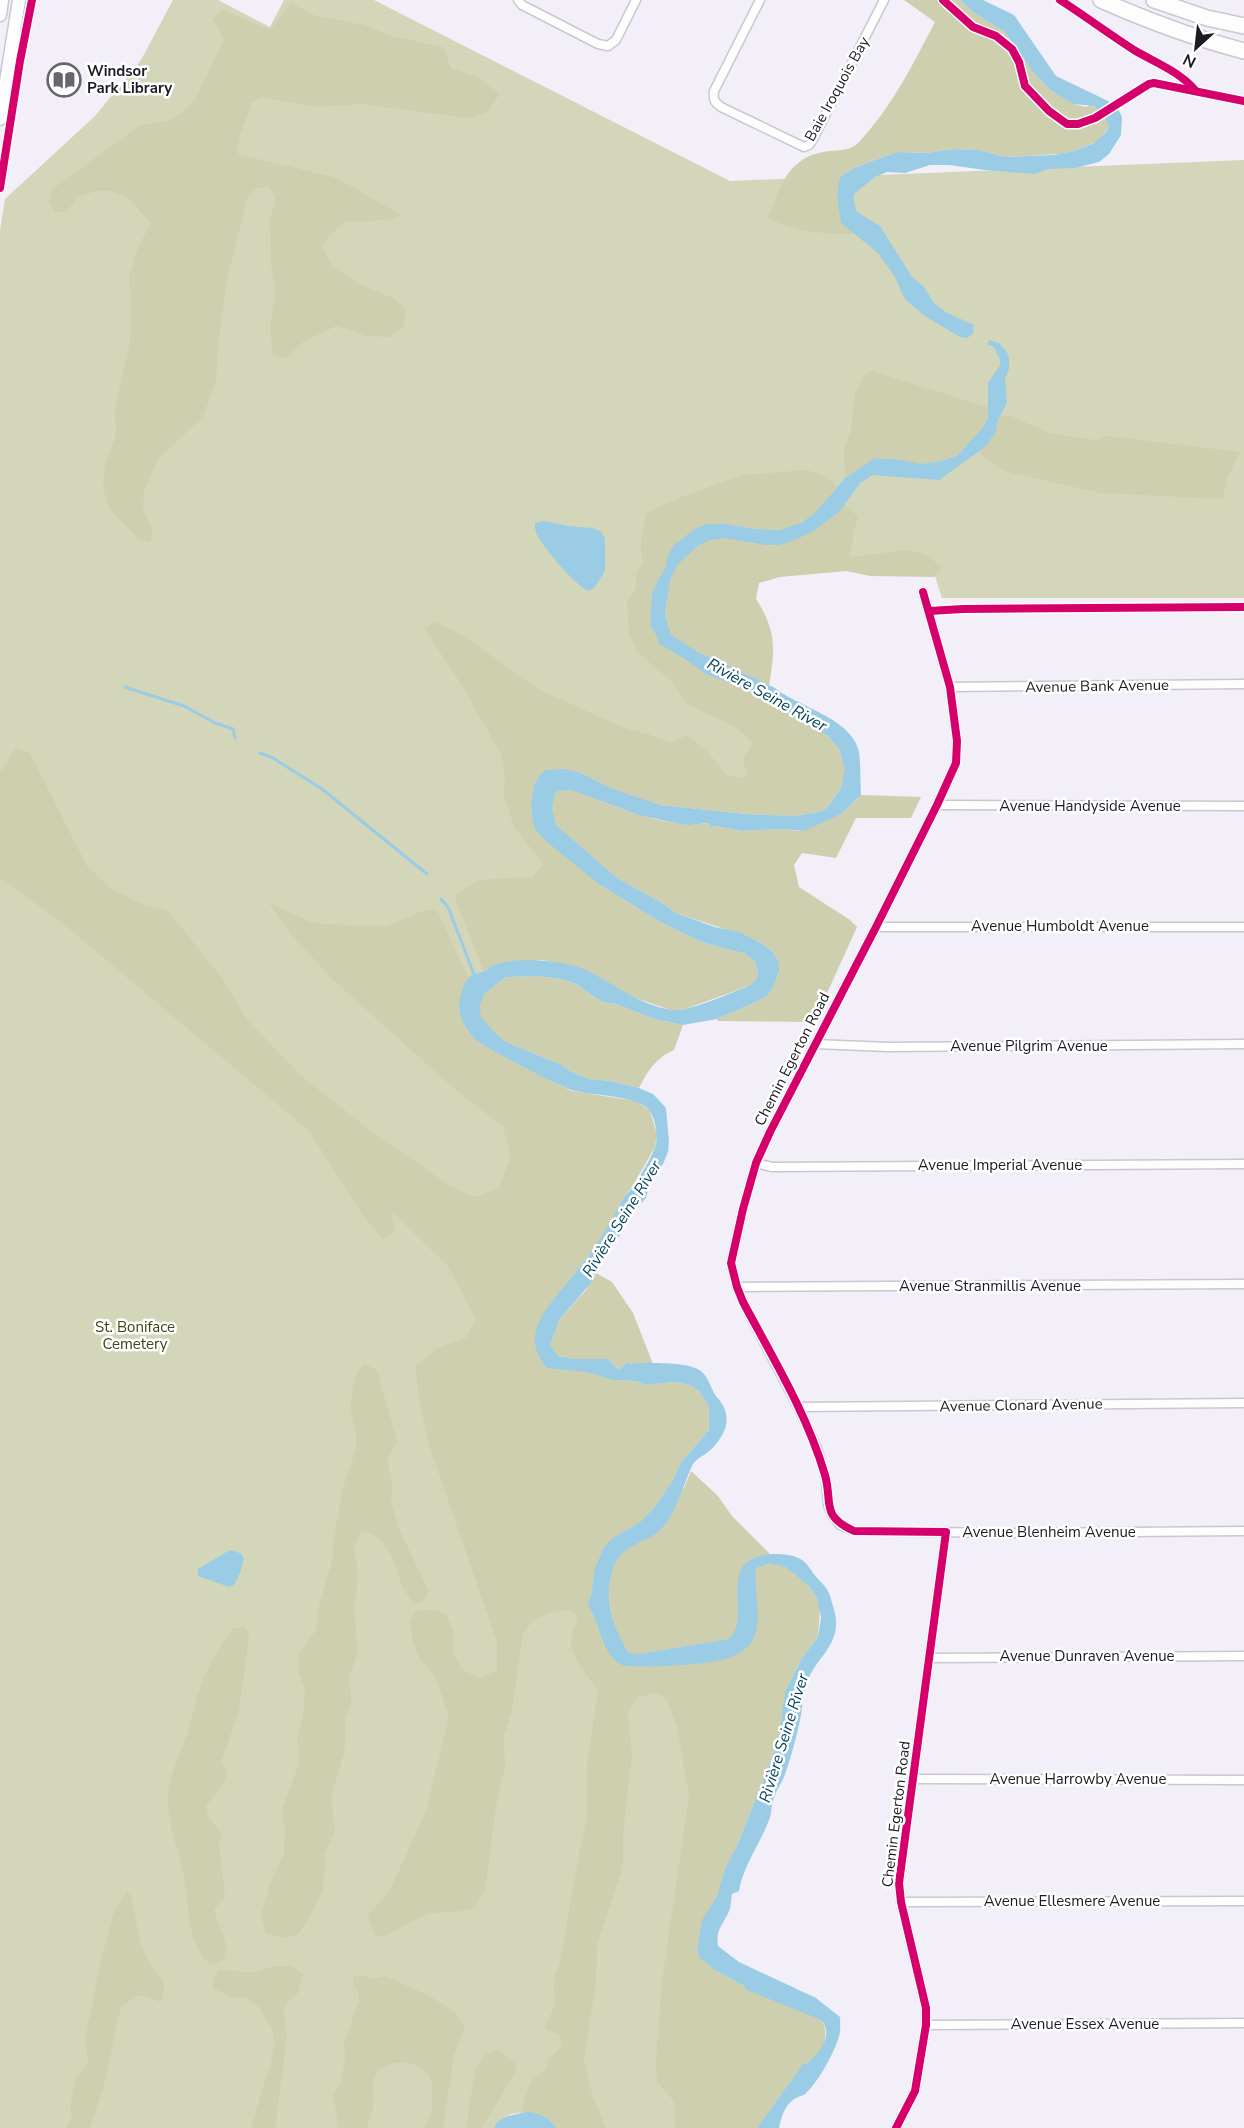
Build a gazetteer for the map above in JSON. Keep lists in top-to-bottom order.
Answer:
{
  "streets": {
    "street": [
      "Baie Iroquois Bay",
      "Avenue Bank Avenue",
      "Avenue Handyside Avenue",
      "Avenue Humboldt Avenue",
      "Avenue Pilgrim Avenue",
      "Chemin Egerton Road",
      "Avenue Imperial Avenue",
      "Avenue Stranmillis Avenue",
      "Avenue Clonard Avenue",
      "Avenue Blenheim Avenue",
      "Avenue Dunraven Avenue",
      "Avenue Harrowby Avenue",
      "Avenue Ellesmere Avenue",
      "Avenue Essex Avenue"
    ]
  },
  "crossings": [
    ["Avenue Bank Avenue", "Chemin Egerton Road"],
    ["Avenue Handyside Avenue", "Chemin Egerton Road"],
    ["Avenue Humboldt Avenue", "Chemin Egerton Road"],
    ["Avenue Pilgrim Avenue", "Chemin Egerton Road"],
    ["Chemin Egerton Road", "Avenue Imperial Avenue"],
    ["Chemin Egerton Road", "Avenue Stranmillis Avenue"],
    ["Chemin Egerton Road", "Avenue Clonard Avenue"],
    ["Chemin Egerton Road", "Avenue Blenheim Avenue"],
    ["Chemin Egerton Road", "Avenue Dunraven Avenue"],
    ["Chemin Egerton Road", "Avenue Harrowby Avenue"],
    ["Chemin Egerton Road", "Avenue Ellesmere Avenue"],
    ["Chemin Egerton Road", "Avenue Essex Avenue"]
  ],
  "water": ["Rivière Seine River"],
  "parks": ["St. Boniface Cemetery"],
  "places": {
    "library": ["Windsor Park Library"]
  },
  "north": "bottom left"
}
